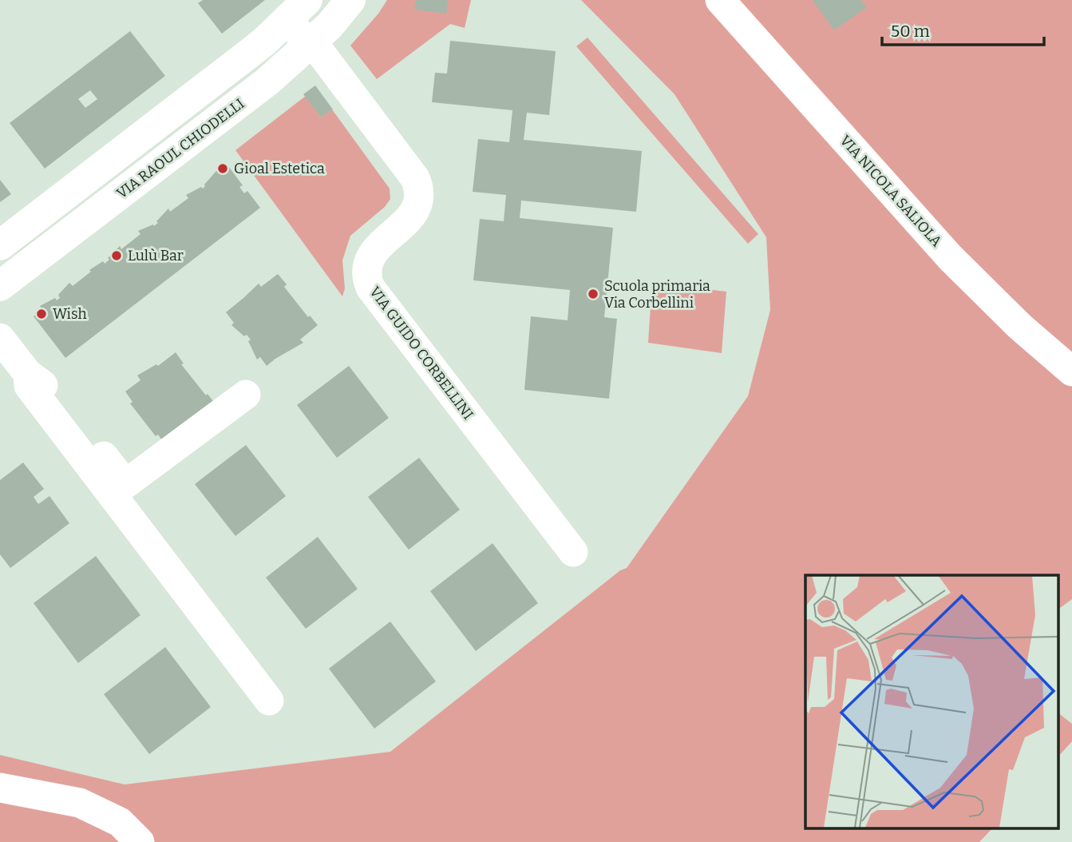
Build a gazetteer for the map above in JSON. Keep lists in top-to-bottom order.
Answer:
{
  "streets": {
    "main road": ["VIA RAOUL CHIODELLI"],
    "street": ["VIA NICOLA SALIOLA", "VIA GUIDO CORBELLINI"]
  },
  "crossings": [
    ["VIA RAOUL CHIODELLI", "VIA GUIDO CORBELLINI"]
  ],
  "places": [
    "Gioal Estetica",
    "Lulù Bar",
    "Scuola primaria Via Corbellini",
    "Wish"
  ],
  "scale_bar": "50 m"
}
